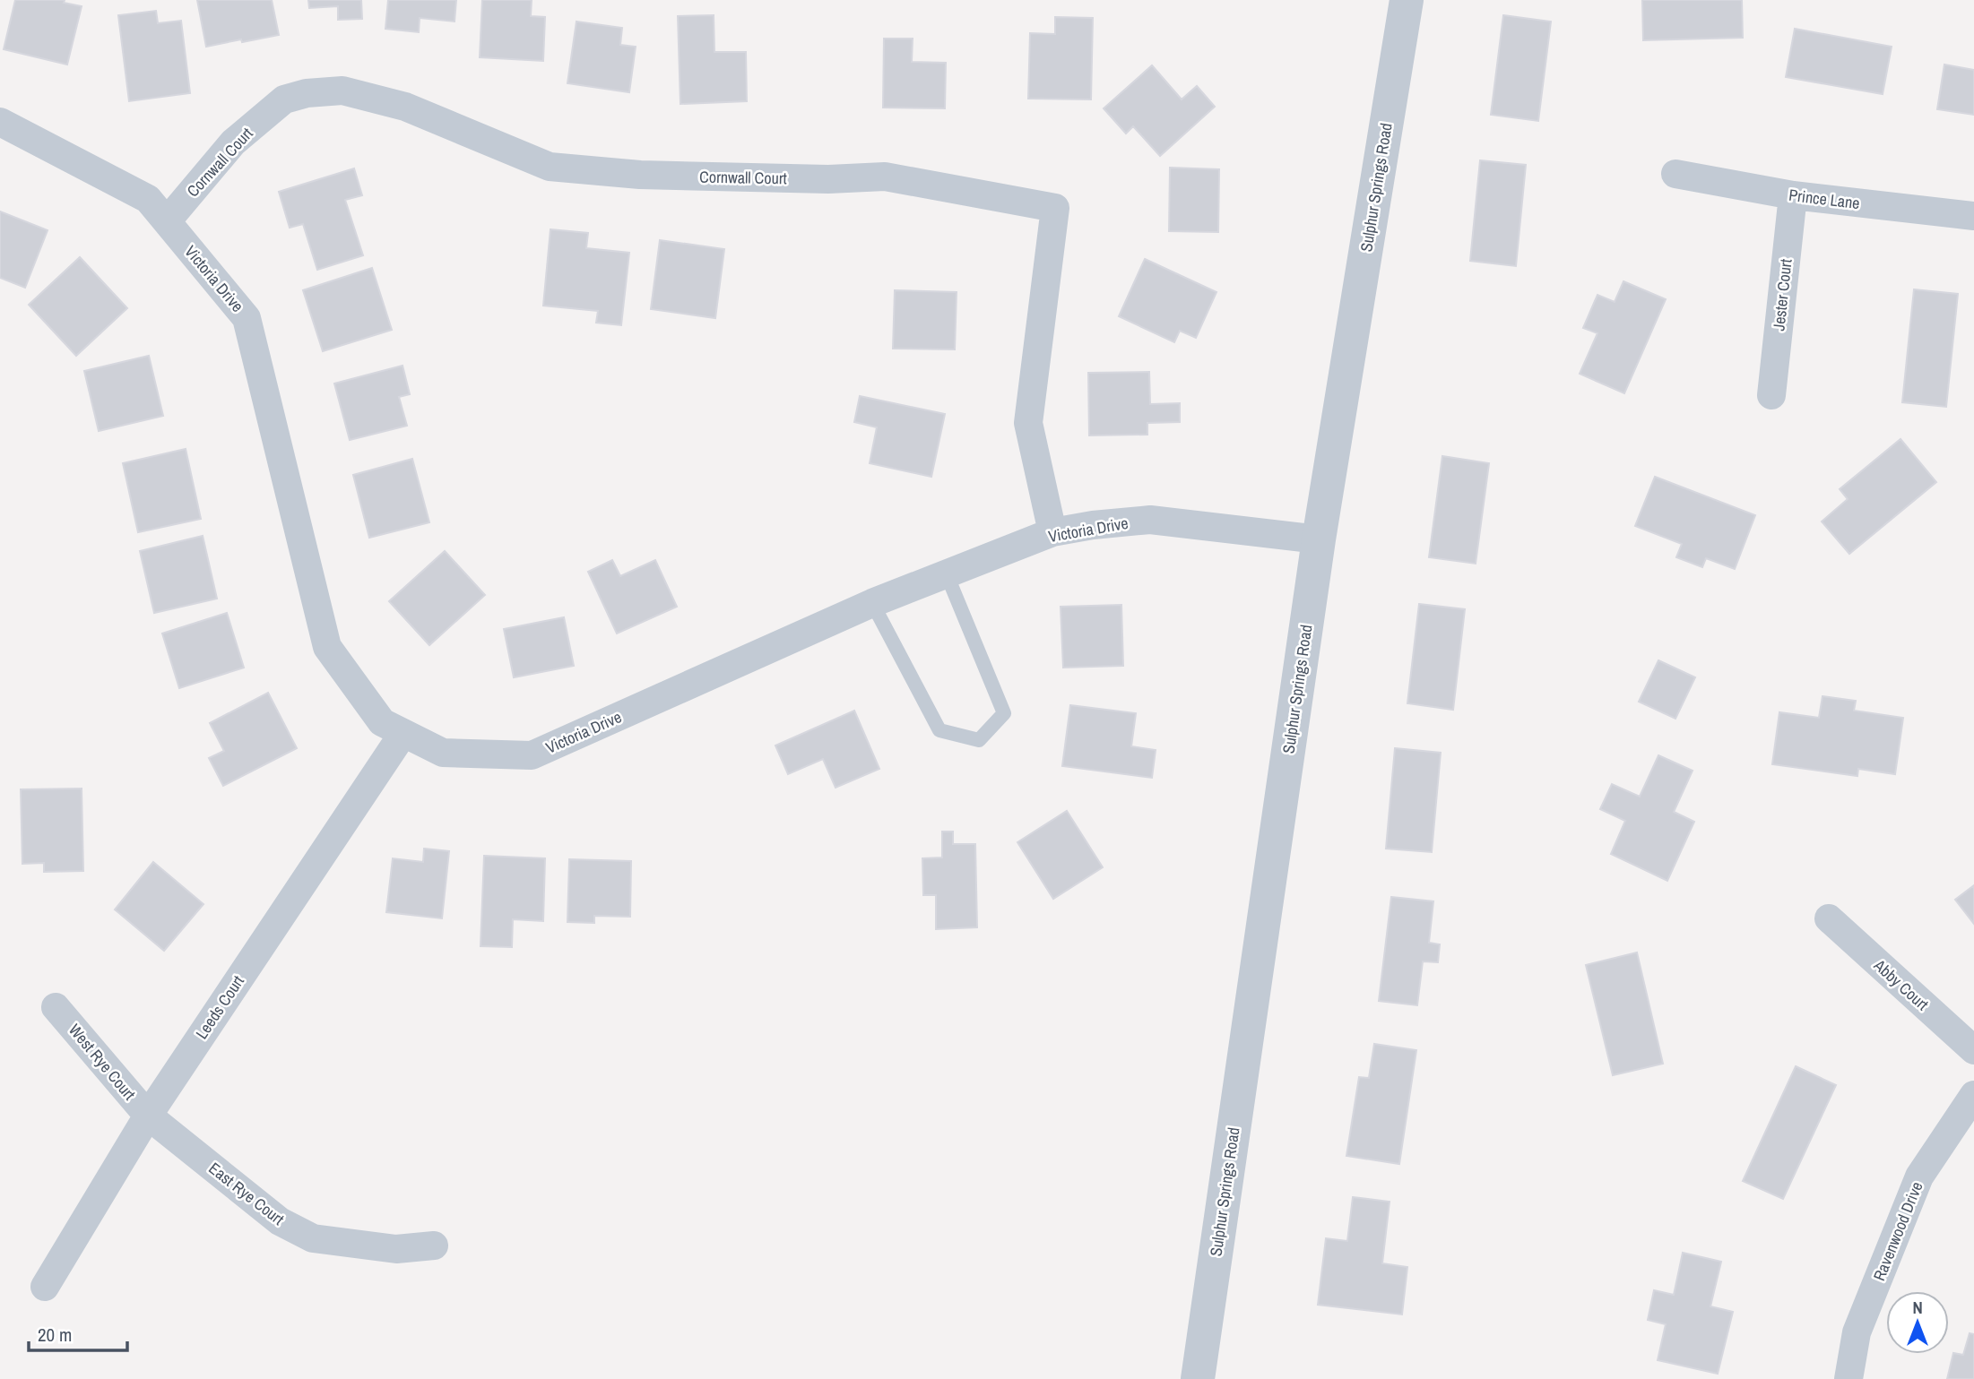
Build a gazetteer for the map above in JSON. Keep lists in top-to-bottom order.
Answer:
{
  "streets": {
    "street": [
      "Cornwall Court",
      "Sulphur Springs Road",
      "Prince Lane",
      "Victoria Drive",
      "Jester Court",
      "Abby Court",
      "Leeds Court",
      "West Rye Court",
      "East Rye Court",
      "Ravenwood Drive"
    ]
  },
  "crossings": [
    ["Cornwall Court", "Victoria Drive"],
    ["Sulphur Springs Road", "Victoria Drive"],
    ["Prince Lane", "Jester Court"],
    ["Victoria Drive", "Leeds Court"],
    ["Leeds Court", "West Rye Court"],
    ["Leeds Court", "East Rye Court"],
    ["West Rye Court", "East Rye Court"]
  ],
  "scale_bar": "20 m",
  "north": "top"
}
